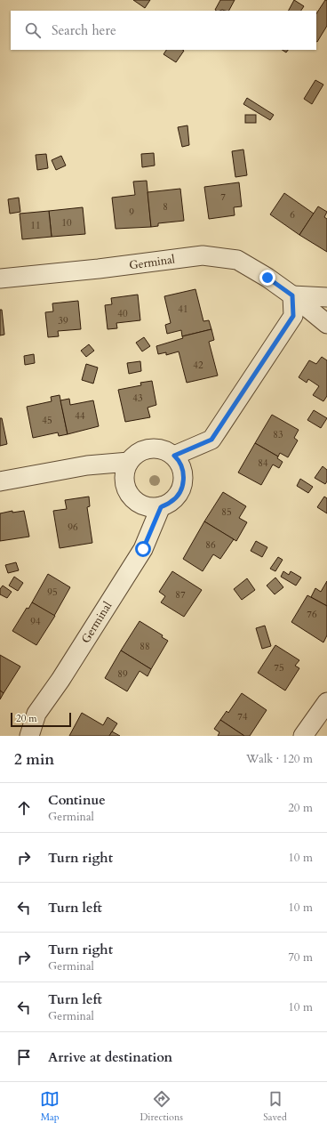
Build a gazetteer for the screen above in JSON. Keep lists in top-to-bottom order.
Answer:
{
  "streets": {
    "street": ["Germinal"]
  },
  "house_numbers": [
    "7",
    "8",
    "9",
    "6",
    "10",
    "11",
    "41",
    "40",
    "39",
    "42",
    "43",
    "44",
    "45",
    "83",
    "84",
    "85",
    "96",
    "86",
    "95",
    "87",
    "76",
    "94",
    "88",
    "75",
    "89",
    "74"
  ],
  "scale_bar": "20 m",
  "page": {
    "search": "Search here",
    "scale": "20 m",
    "heading": ["2 min", "Walk · 120 m"],
    "list": [
      ["Continue", "Germinal", "20 m"],
      ["Turn right", "10 m"],
      ["Turn left", "10 m"],
      ["Turn right", "Germinal", "70 m"],
      ["Turn left", "Germinal", "10 m"],
      "Arrive at destination"
    ],
    "nav": ["Map", "Directions", "Saved"]
  }
}
